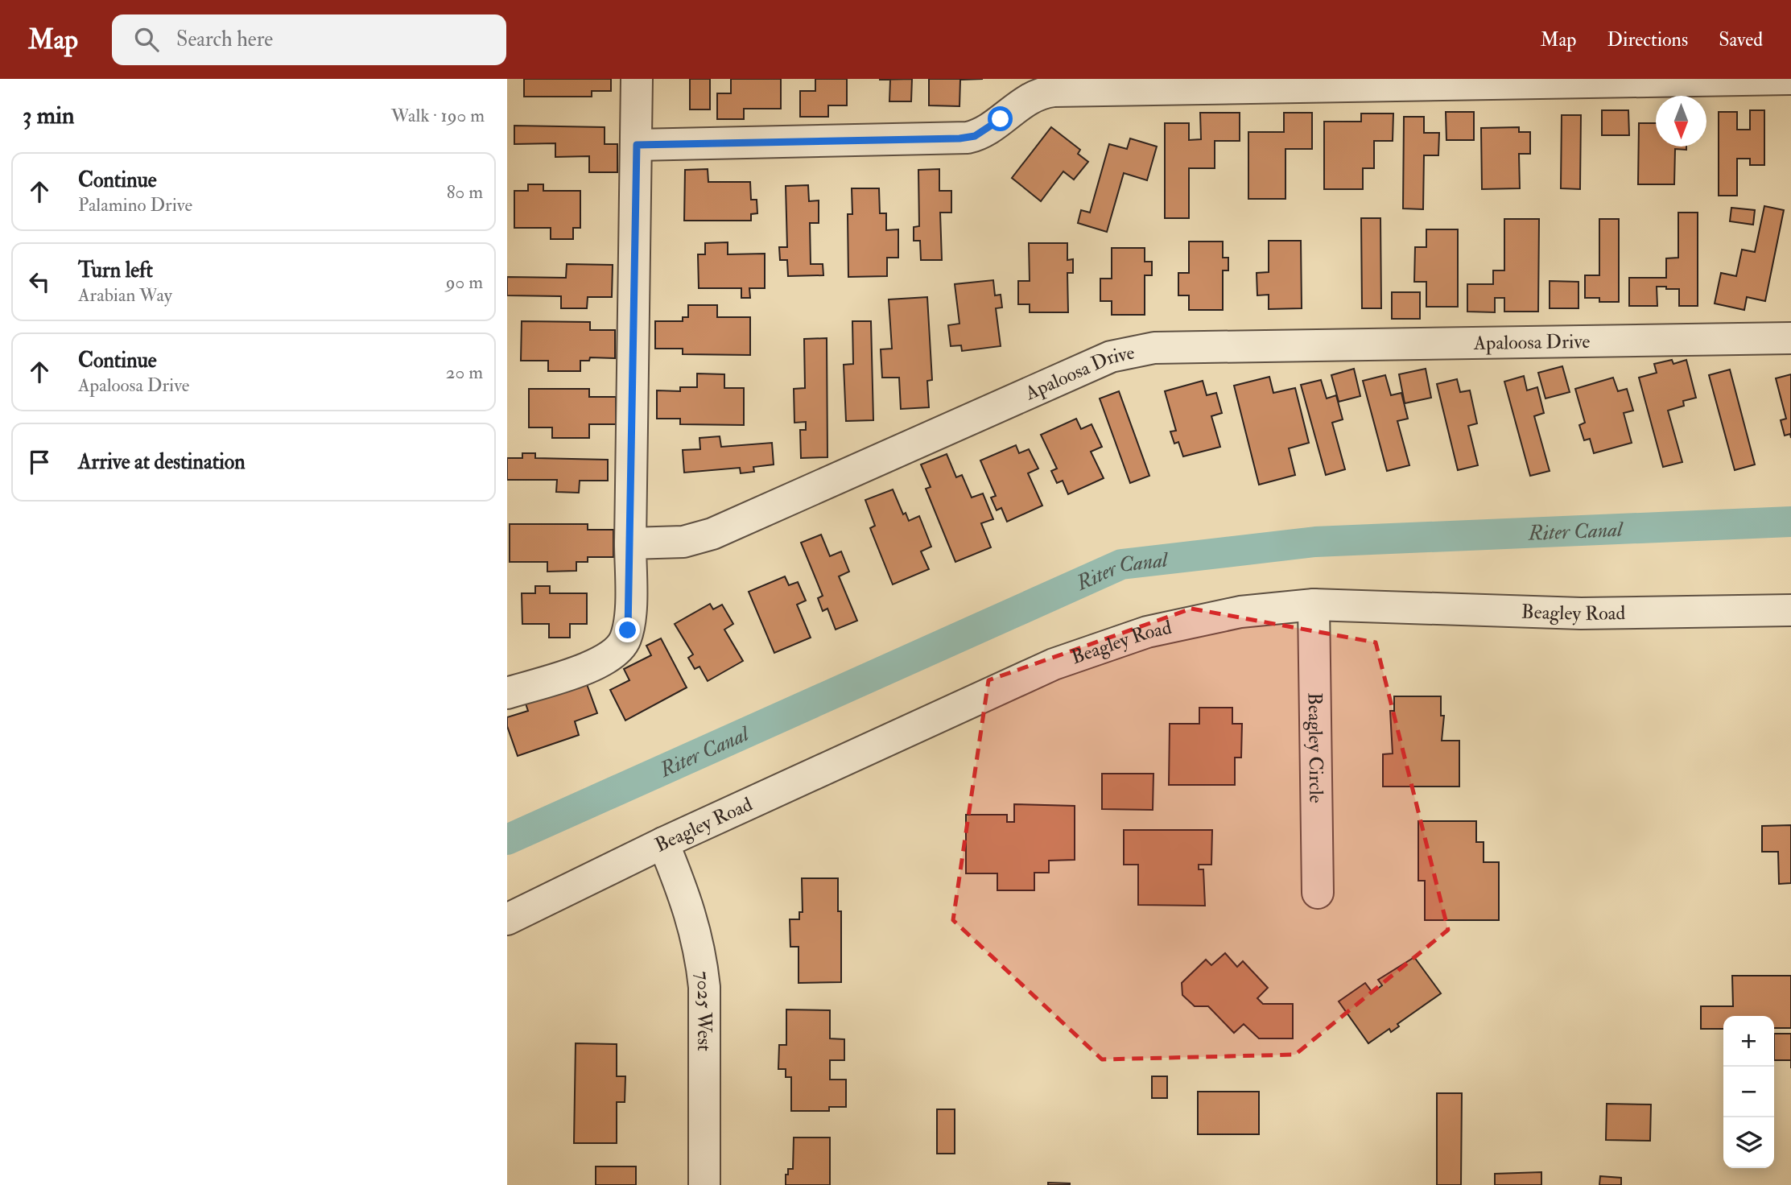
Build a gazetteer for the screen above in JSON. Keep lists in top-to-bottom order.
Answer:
{
  "streets": {
    "street": [
      "Apaloosa Drive",
      "Beagley Road",
      "Beagley Circle",
      "7025 West"
    ]
  },
  "crossings": [
    ["Beagley Road", "Beagley Circle"],
    ["Beagley Road", "7025 West"]
  ],
  "water": ["Riter Canal"],
  "north": "bottom",
  "page": {
    "header": "Map",
    "search": "Search here",
    "nav": ["Map", "Directions", "Saved"],
    "heading": ["3 min", "Walk · 190 m"],
    "list": [
      ["Continue", "Palamino Drive", "80 m"],
      ["Turn left", "Arabian Way", "90 m"],
      ["Continue", "Apaloosa Drive", "20 m"],
      "Arrive at destination"
    ],
    "map_buttons": ["+", "−"]
  }
}
